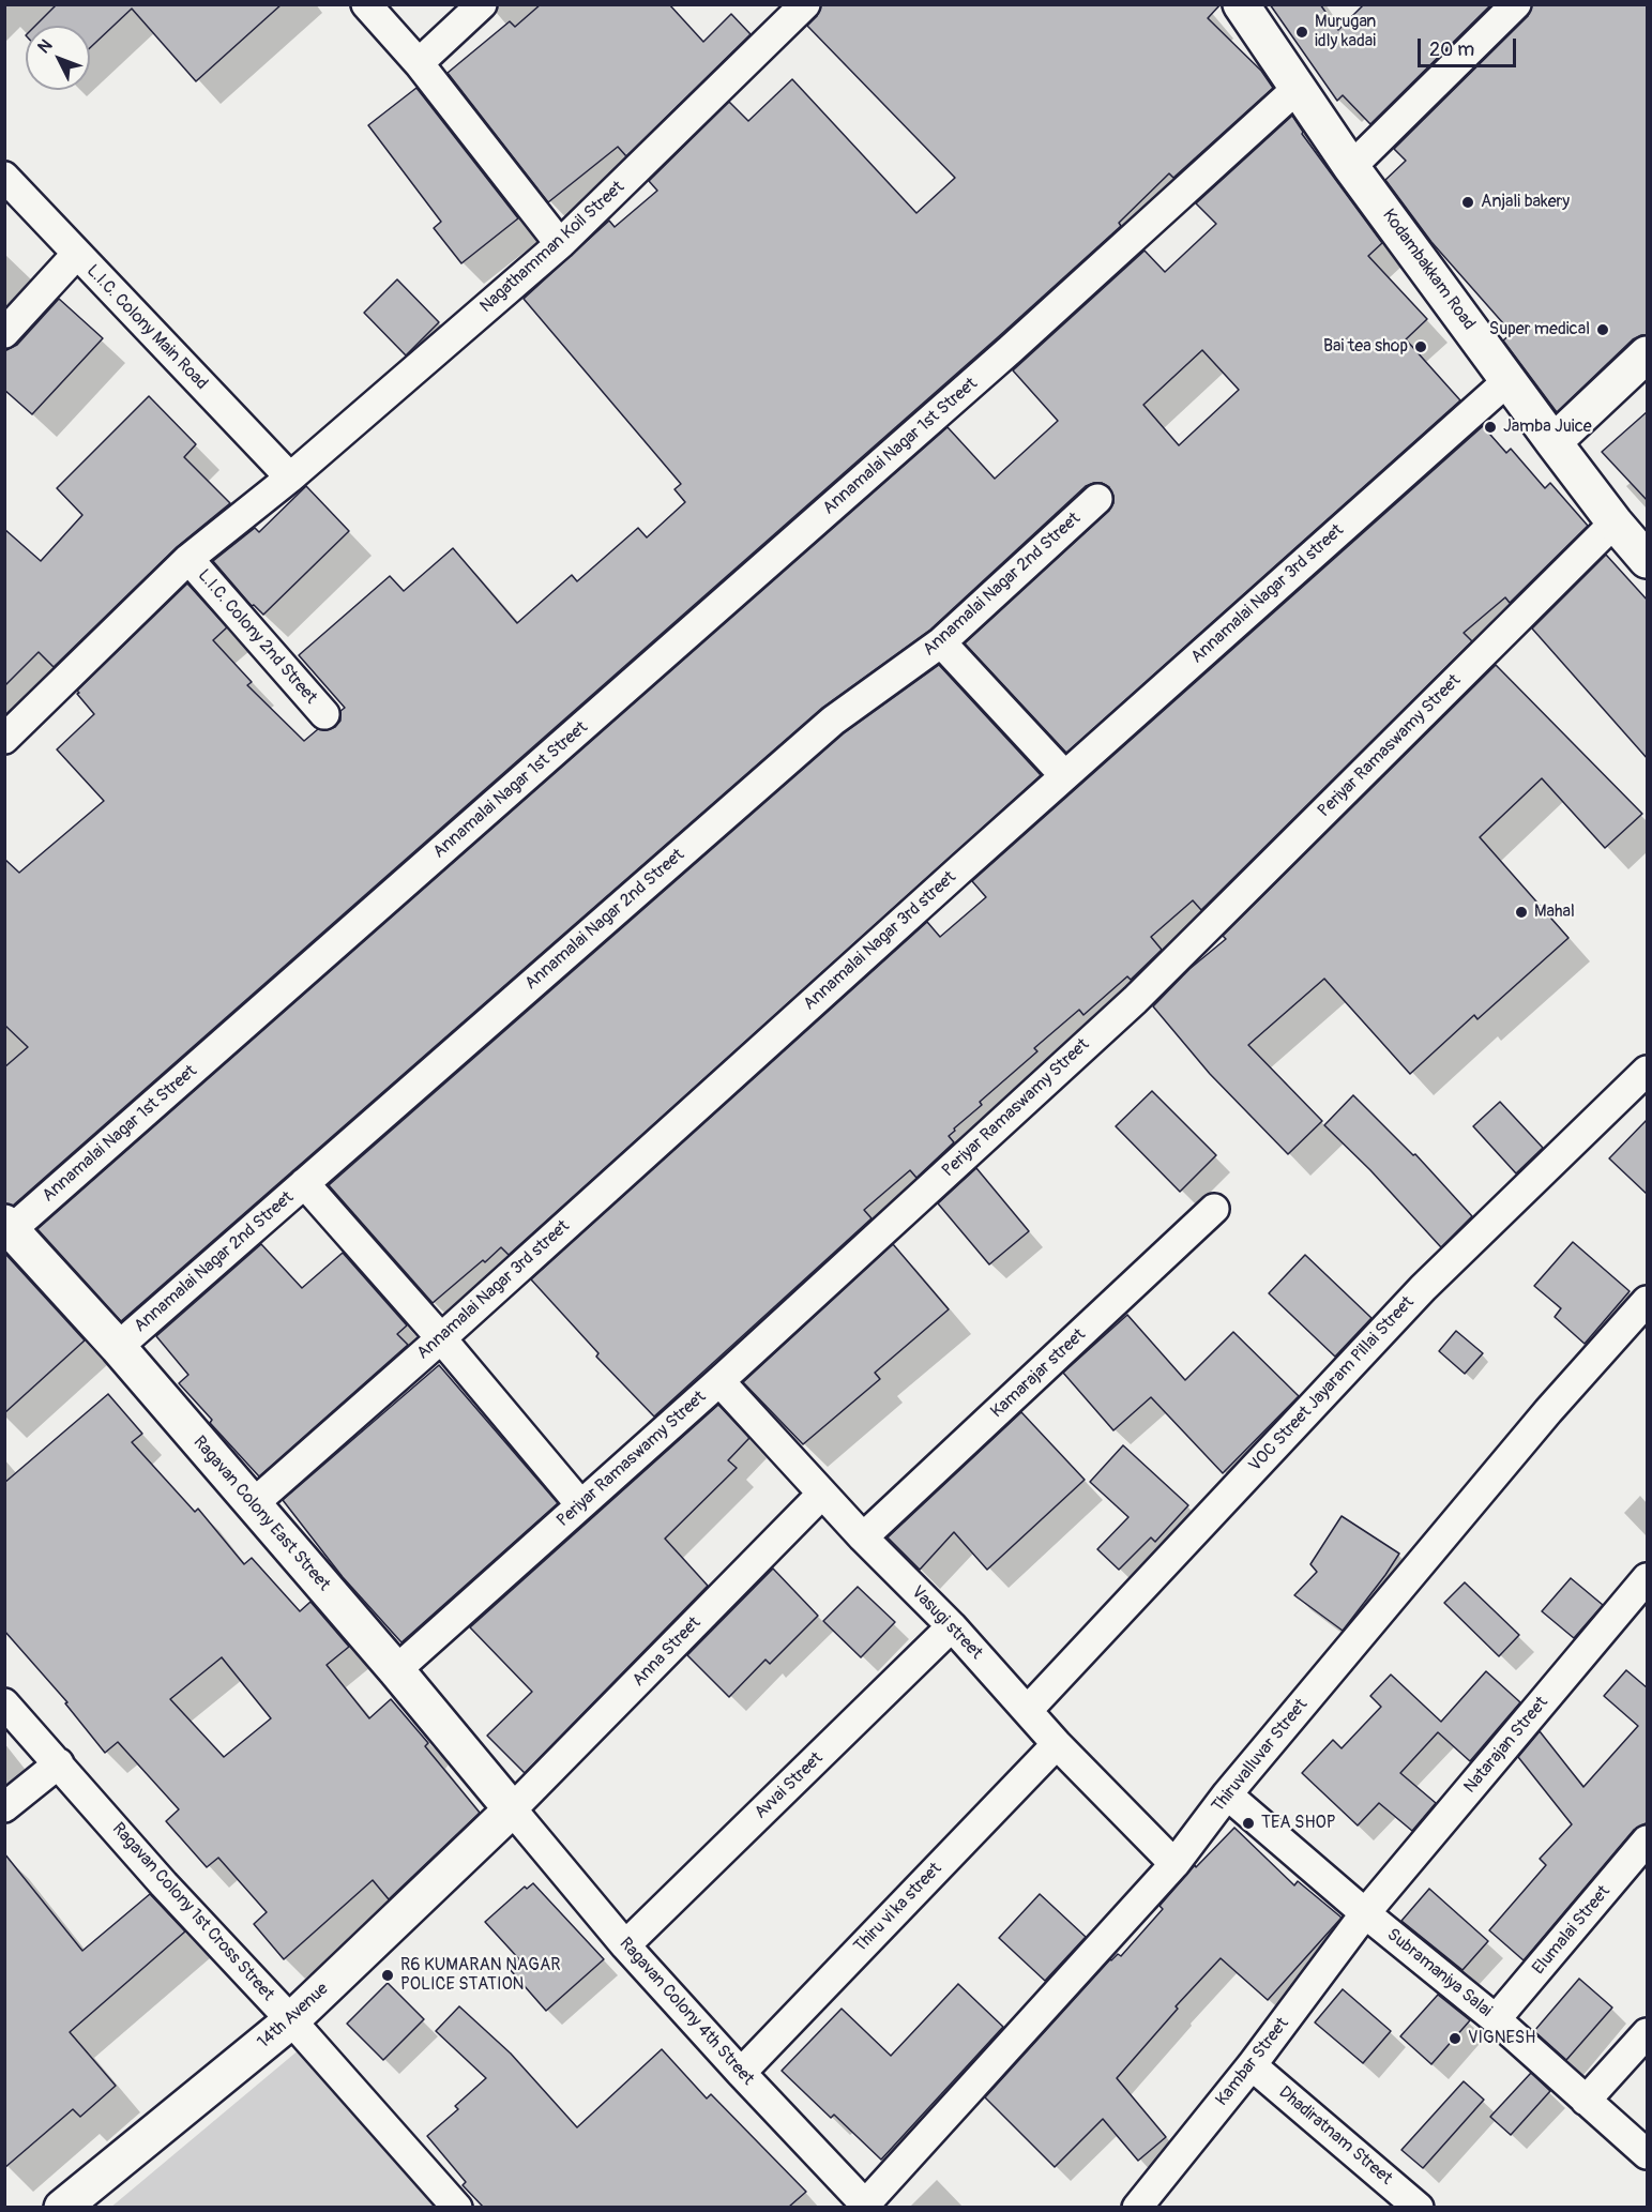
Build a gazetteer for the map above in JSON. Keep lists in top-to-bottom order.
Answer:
{
  "streets": {
    "street": [
      "Nagathamman Koil Street",
      "Kodambakkam Road",
      "L.I.C. Colony Main Road",
      "Annamalai Nagar 1st Street",
      "Annamalai Nagar 2nd Street",
      "Annamalai Nagar 3rd street",
      "L.I.C. Colony 2nd Street",
      "Periyar Ramaswamy Street",
      "Kamarajar street",
      "VOC Street Jayaram Pillai Street",
      "Ragavan Colony East Street",
      "Vasugi street",
      "Anna Street",
      "Natarajan Street",
      "Thiruvalluvar Street",
      "Avvai Street",
      "Thiru vi ka street",
      "Ragavan Colony 1st Cross Street",
      "Elumalai Street",
      "Subramaniya Salai",
      "Ragavan Colony 4th Street",
      "14th Avenue",
      "Kambar Street",
      "Dhadiratnam Street"
    ]
  },
  "crossings": [
    ["Nagathamman Koil Street", "L.I.C. Colony Main Road"],
    ["Nagathamman Koil Street", "L.I.C. Colony 2nd Street"],
    ["Kodambakkam Road", "Annamalai Nagar 1st Street"],
    ["Kodambakkam Road", "Annamalai Nagar 3rd street"],
    ["Kodambakkam Road", "Periyar Ramaswamy Street"],
    ["Annamalai Nagar 1st Street", "Ragavan Colony East Street"],
    ["Annamalai Nagar 2nd Street", "Ragavan Colony East Street"],
    ["Annamalai Nagar 3rd street", "Ragavan Colony East Street"],
    ["Periyar Ramaswamy Street", "Ragavan Colony East Street"],
    ["Periyar Ramaswamy Street", "Vasugi street"],
    ["Kamarajar street", "Vasugi street"],
    ["VOC Street Jayaram Pillai Street", "Vasugi street"],
    ["Ragavan Colony East Street", "Anna Street"],
    ["Ragavan Colony East Street", "Ragavan Colony 4th Street"],
    ["Ragavan Colony East Street", "14th Avenue"],
    ["Vasugi street", "Anna Street"],
    ["Vasugi street", "Thiruvalluvar Street"],
    ["Vasugi street", "Avvai Street"],
    ["Vasugi street", "Thiru vi ka street"],
    ["Anna Street", "Ragavan Colony 4th Street"],
    ["Anna Street", "14th Avenue"],
    ["Natarajan Street", "Subramaniya Salai"],
    ["Natarajan Street", "Kambar Street"],
    ["Thiruvalluvar Street", "Subramaniya Salai"],
    ["Thiruvalluvar Street", "Ragavan Colony 4th Street"],
    ["Avvai Street", "Ragavan Colony 4th Street"],
    ["Thiru vi ka street", "Ragavan Colony 4th Street"],
    ["Ragavan Colony 1st Cross Street", "14th Avenue"],
    ["Elumalai Street", "Subramaniya Salai"],
    ["Subramaniya Salai", "Kambar Street"],
    ["Ragavan Colony 4th Street", "14th Avenue"],
    ["Kambar Street", "Dhadiratnam Street"]
  ],
  "places": [
    "Murugan idly kadai",
    "Anjali bakery",
    "Super medical",
    "Bai tea shop",
    "Jamba Juice",
    "Mahal",
    "TEA SHOP",
    "R6 KUMARAN NAGAR POLICE STATION",
    "VIGNESH"
  ],
  "scale_bar": "20 m",
  "north": "top left"
}
